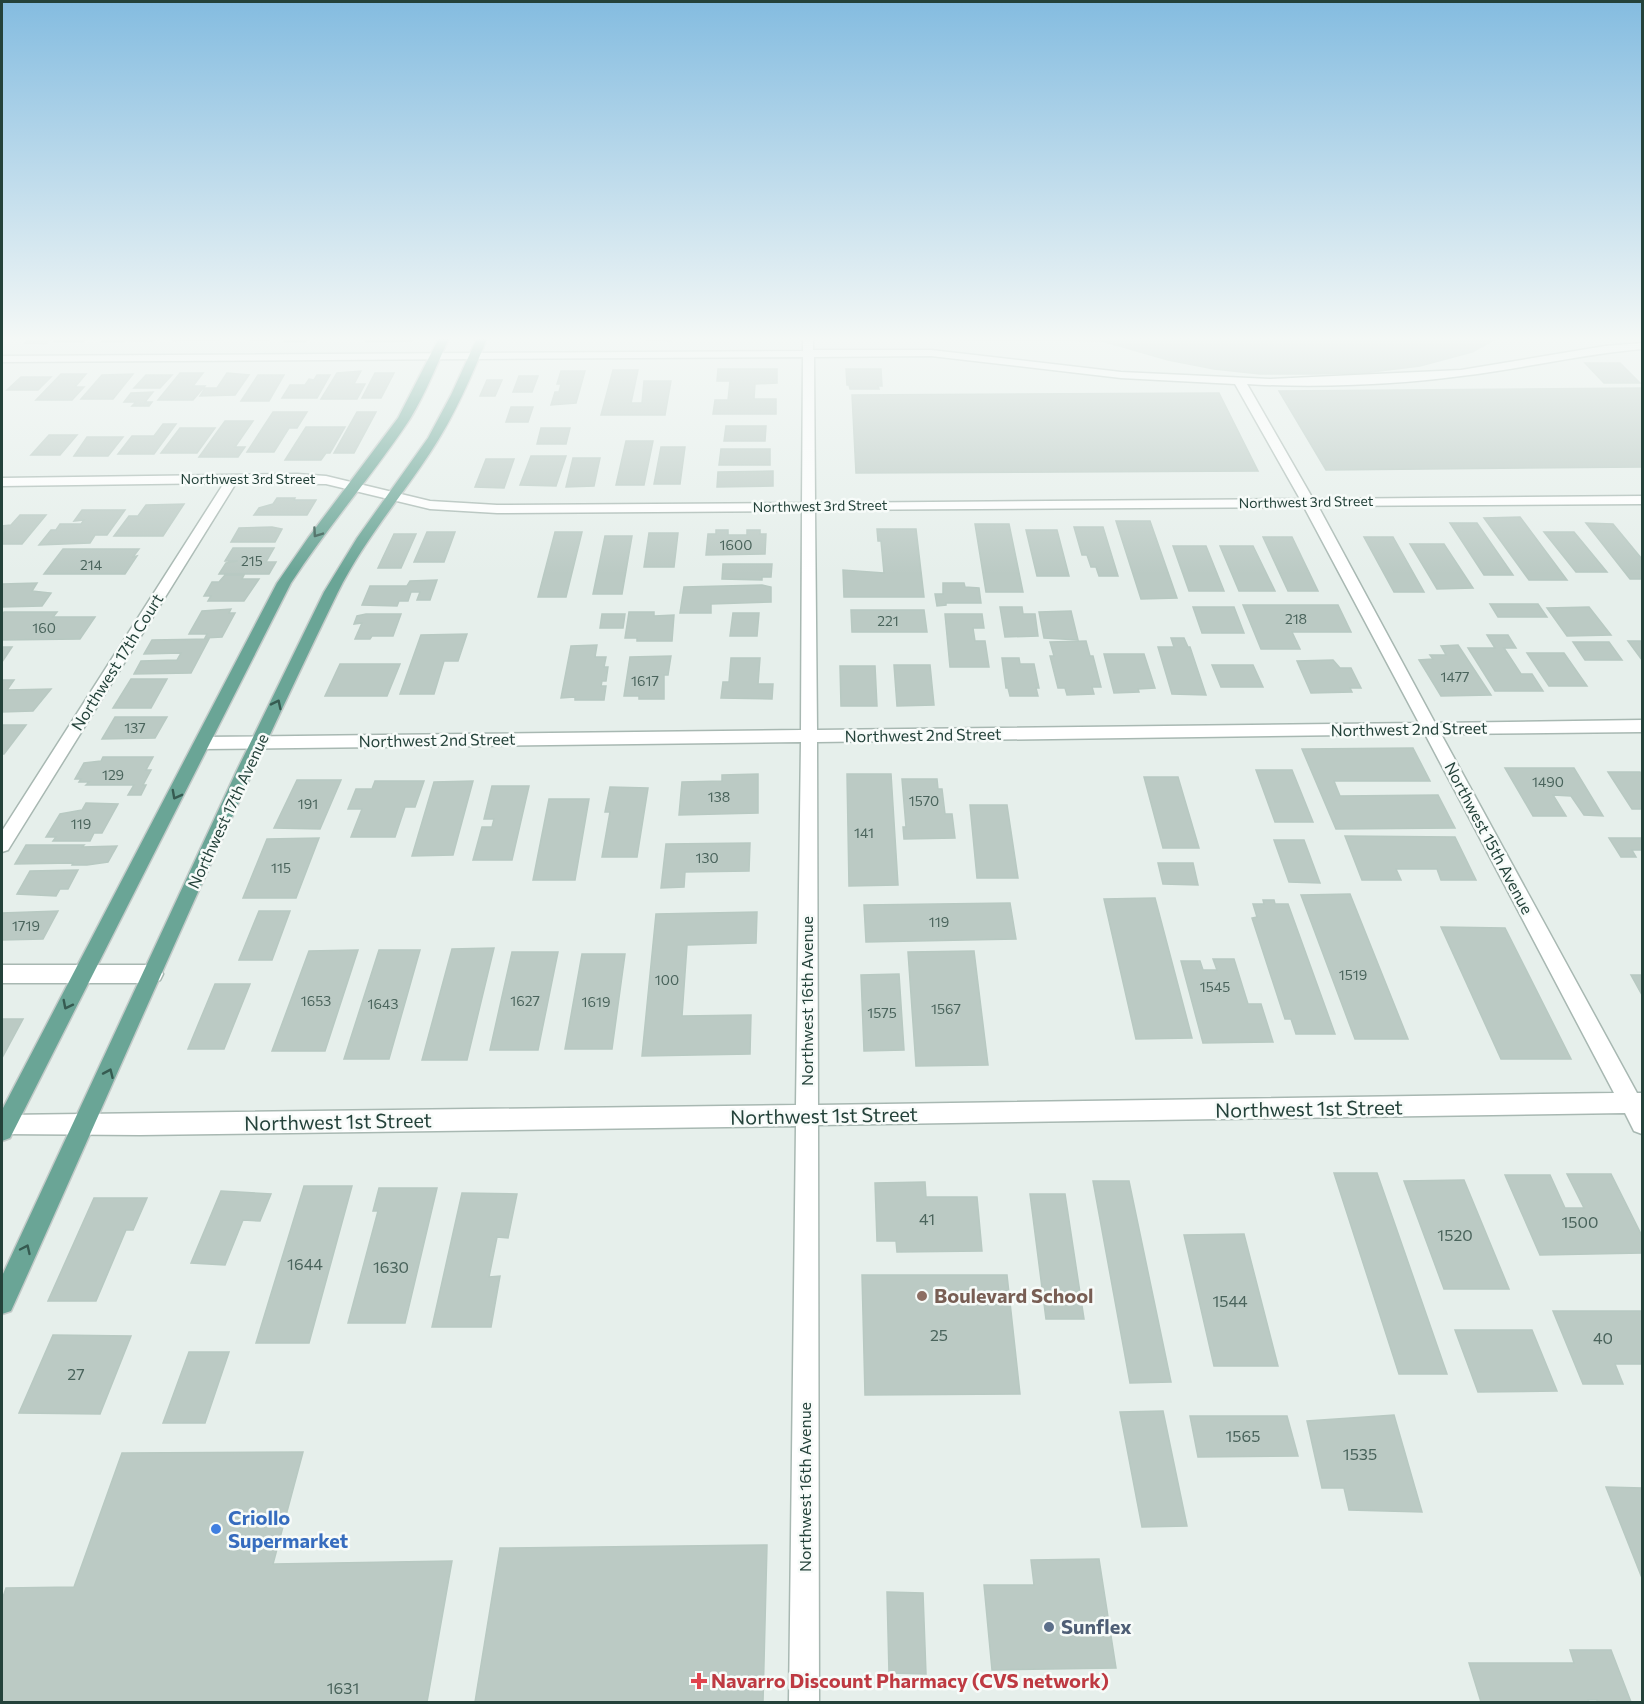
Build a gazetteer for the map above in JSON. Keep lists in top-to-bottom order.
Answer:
{
  "streets": {
    "main road": ["Northwest 17th Avenue"],
    "street": [
      "Northwest 3rd Street",
      "Northwest 17th Court",
      "Northwest 2nd Street",
      "Northwest 15th Avenue",
      "Northwest 16th Avenue",
      "Northwest 1st Street"
    ]
  },
  "crossings": [
    ["Northwest 3rd Street", "Northwest 17th Court"],
    ["Northwest 3rd Street", "Northwest 17th Avenue"],
    ["Northwest 3rd Street", "Northwest 15th Avenue"],
    ["Northwest 3rd Street", "Northwest 16th Avenue"],
    ["Northwest 2nd Street", "Northwest 17th Avenue"],
    ["Northwest 2nd Street", "Northwest 15th Avenue"],
    ["Northwest 2nd Street", "Northwest 16th Avenue"],
    ["Northwest 17th Avenue", "Northwest 1st Street"],
    ["Northwest 15th Avenue", "Northwest 1st Street"],
    ["Northwest 16th Avenue", "Northwest 1st Street"]
  ],
  "places": {
    "other": ["Boulevard School", "Criollo Supermarket", "Sunflex"],
    "health": ["Navarro Discount Pharmacy (CVS network)"]
  },
  "house_numbers": [
    "1600",
    "215",
    "214",
    "218",
    "221",
    "160",
    "1477",
    "1617",
    "137",
    "129",
    "1490",
    "138",
    "1570",
    "191",
    "119",
    "141",
    "130",
    "115",
    "119",
    "1719",
    "1519",
    "100",
    "1545",
    "1653",
    "1627",
    "1619",
    "1643",
    "1567",
    "1575",
    "41",
    "1500",
    "1520",
    "1644",
    "1630",
    "1544",
    "25",
    "40",
    "27",
    "1565",
    "1535",
    "1631"
  ]
}
